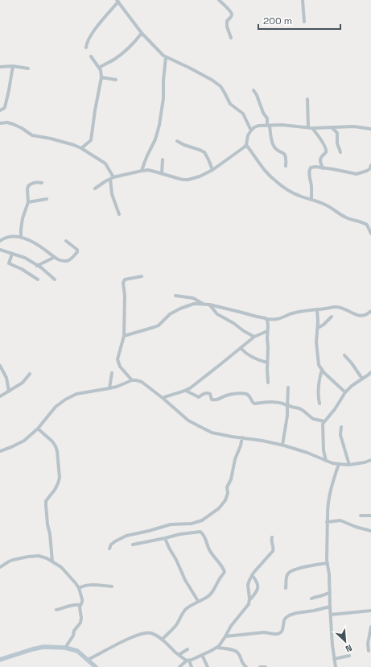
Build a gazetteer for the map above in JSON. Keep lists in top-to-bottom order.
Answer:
{
  "scale_bar": "200 m",
  "north": "bottom right"
}
